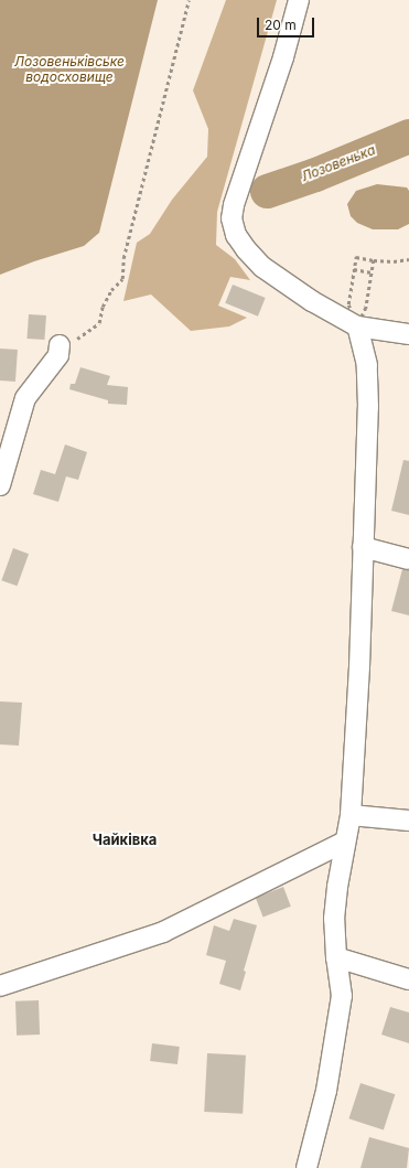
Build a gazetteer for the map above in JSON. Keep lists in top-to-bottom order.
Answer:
{
  "districts": ["Чайківка"],
  "water": ["Лозовеньківське водосховище", "Лозовенька"],
  "scale_bar": "20 m"
}
